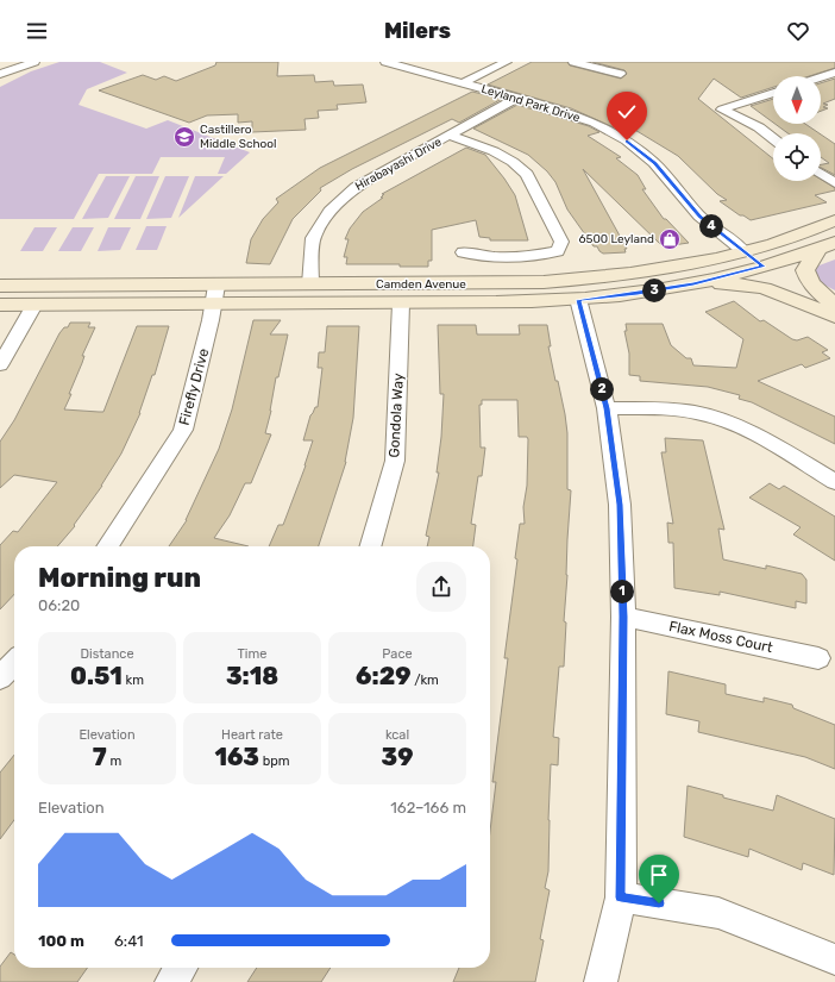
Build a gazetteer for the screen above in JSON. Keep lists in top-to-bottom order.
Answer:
{
  "streets": {
    "main road": ["Camden Avenue"],
    "street": [
      "Leyland Park Drive",
      "Hirabayashi Drive",
      "Firefly Drive",
      "Gondola Way",
      "Flax Moss Court"
    ]
  },
  "crossings": [
    ["Leyland Park Drive", "Hirabayashi Drive"],
    ["Leyland Park Drive", "Camden Avenue"],
    ["Hirabayashi Drive", "Camden Avenue"],
    ["Camden Avenue", "Firefly Drive"],
    ["Camden Avenue", "Gondola Way"]
  ],
  "places": {
    "school or university": ["Castillero Middle School"],
    "shop": ["6500 Leyland"]
  },
  "north": "bottom",
  "page": {
    "header": "Milers",
    "pins": [
      "4",
      "3",
      "2",
      "1"
    ],
    "heading": ["Morning run", "06:20"],
    "stats": [
      ["Distance", "0.51 km"],
      ["Time", "3:18"],
      ["Pace", "6:29 /km"],
      ["Elevation", "7 m"],
      ["Heart rate", "163 bpm"],
      ["kcal", "39"]
    ],
    "chart": ["Elevation", "162–166 m"],
    "list": [
      {
        "name": "100 m",
        "note": "6:41"
      }
    ]
  }
}
